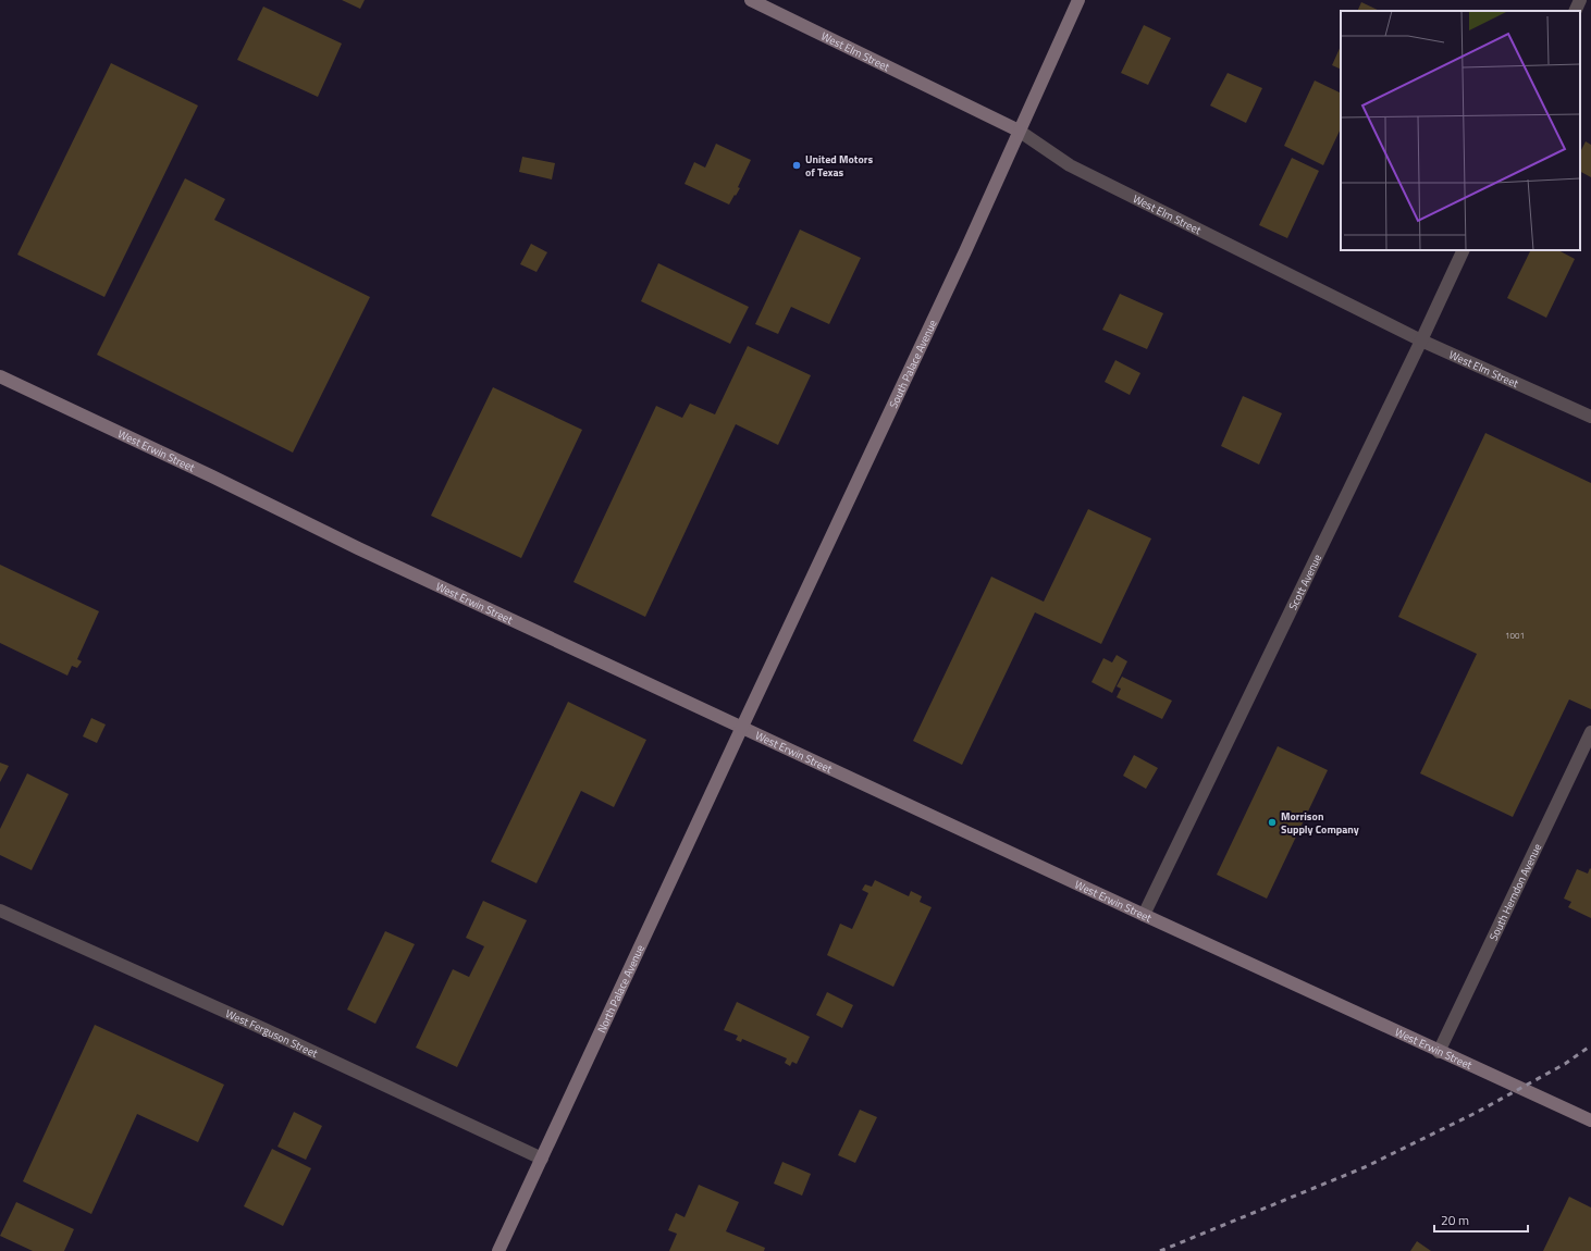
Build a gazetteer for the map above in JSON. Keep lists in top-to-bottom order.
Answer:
{
  "streets": {
    "main road": [
      "West Elm Street",
      "South Palace Avenue",
      "West Erwin Street",
      "North Palace Avenue"
    ],
    "street": ["Scott Avenue", "South Herndon Avenue", "West Ferguson Street"]
  },
  "crossings": [
    ["West Elm Street", "South Palace Avenue"],
    ["West Elm Street", "Scott Avenue"],
    ["South Palace Avenue", "West Erwin Street"],
    ["South Palace Avenue", "North Palace Avenue"],
    ["West Erwin Street", "Scott Avenue"],
    ["West Erwin Street", "South Herndon Avenue"],
    ["West Erwin Street", "North Palace Avenue"],
    ["North Palace Avenue", "West Ferguson Street"]
  ],
  "places": ["United Motors of Texas", "Morrison Supply Company"],
  "house_numbers": ["1001"],
  "scale_bar": "20 m"
}
